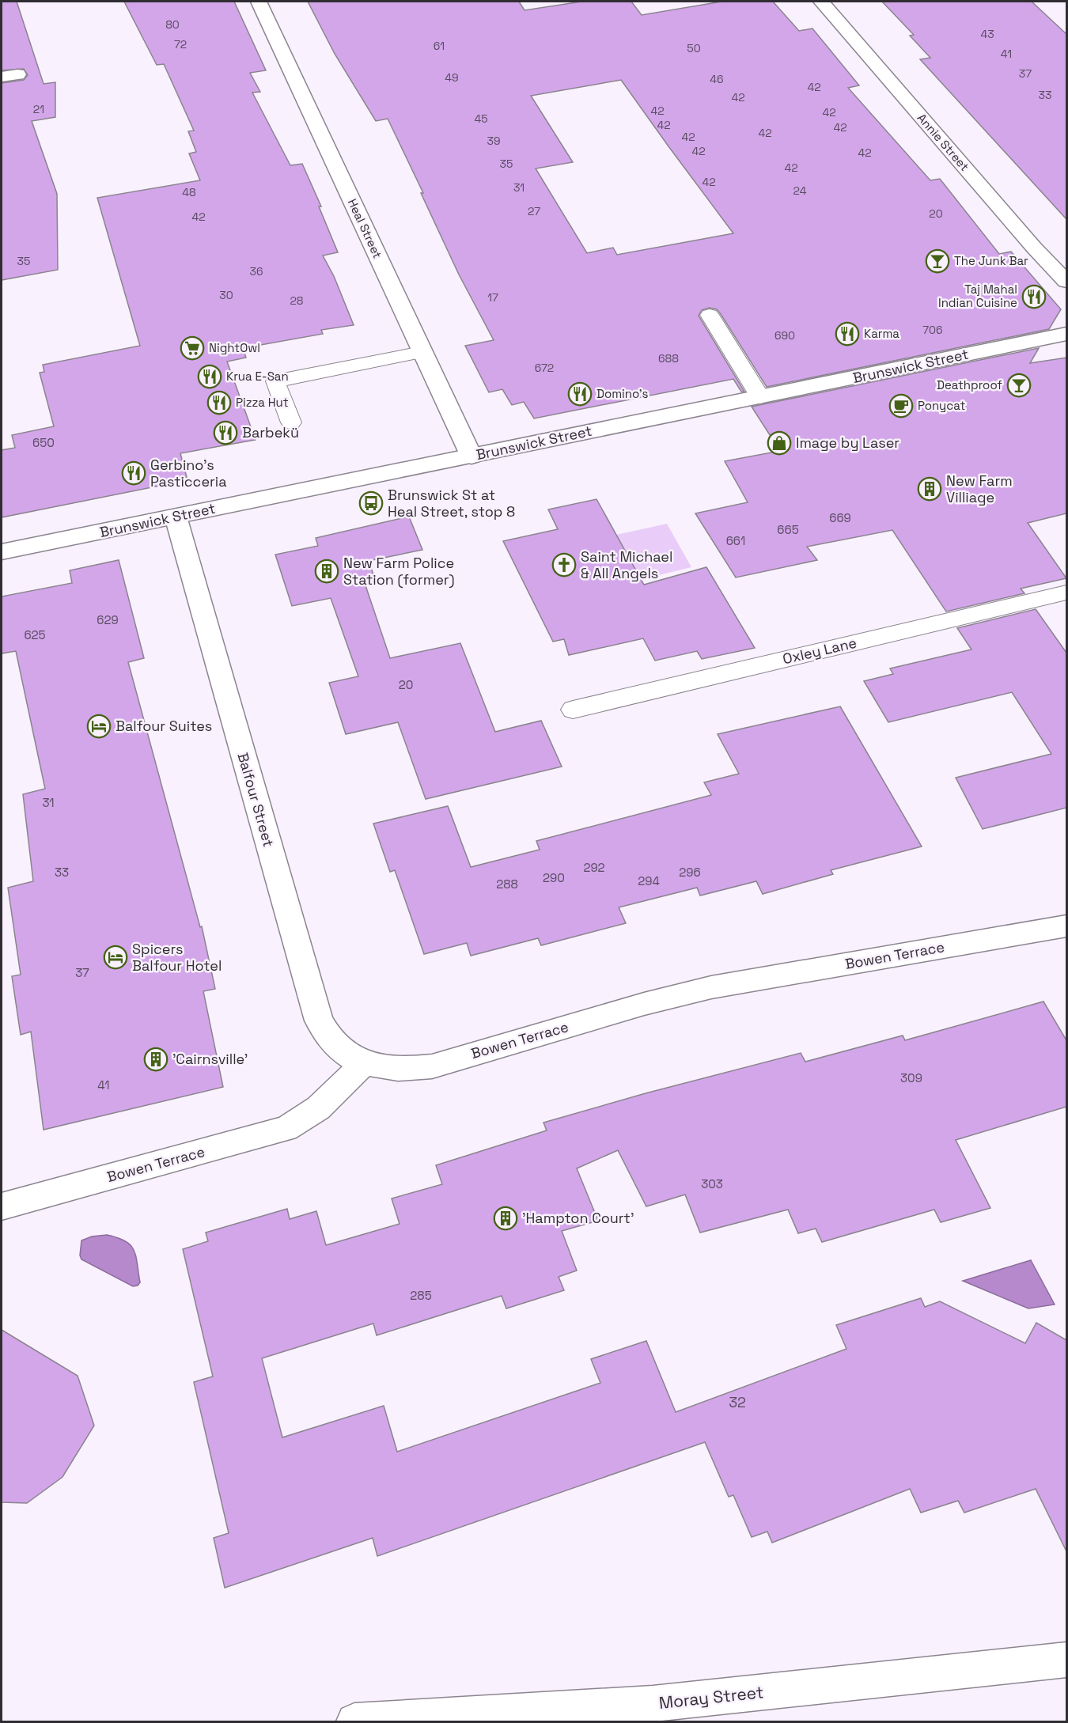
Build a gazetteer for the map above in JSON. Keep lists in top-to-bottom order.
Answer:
{
  "streets": {
    "street": [
      "Annie Street",
      "Heal Street",
      "Brunswick Street",
      "Balfour Street",
      "Bowen Terrace",
      "Moray Street"
    ],
    "lane": ["Oxley Lane"]
  },
  "crossings": [
    ["Heal Street", "Brunswick Street"],
    ["Brunswick Street", "Balfour Street"],
    ["Balfour Street", "Bowen Terrace"]
  ],
  "places": {
    "bar": ["The Junk Bar", "Deathproof"],
    "restaurant": [
      "Taj Mahal Indian Cuisine",
      "Karma",
      "Krua E-San",
      "Domino's",
      "Pizza Hut",
      "Barbekü",
      "Gerbino's Pasticceria"
    ],
    "supermarket": ["NightOwl"],
    "cafe": ["Ponycat"],
    "shop": ["Image by Laser"],
    "building": [
      "New Farm Villiage",
      "New Farm Police Station (former)",
      "'Cairnsville'",
      "'Hampton Court'"
    ],
    "bus stop": ["Brunswick St at Heal Street, stop 8"],
    "church": ["Saint Michael & All Angels"],
    "hotel": ["Balfour Suites", "Spicers Balfour Hotel"]
  },
  "house_numbers": [
    "80",
    "43",
    "72",
    "61",
    "50",
    "41",
    "37",
    "49",
    "46",
    "42",
    "33",
    "42",
    "21",
    "42",
    "42",
    "45",
    "42",
    "42",
    "42",
    "42",
    "39",
    "42",
    "42",
    "35",
    "42",
    "42",
    "31",
    "24",
    "48",
    "27",
    "20",
    "42",
    "35",
    "36",
    "30",
    "17",
    "28",
    "706",
    "690",
    "688",
    "672",
    "650",
    "669",
    "665",
    "661",
    "629",
    "625",
    "20",
    "31",
    "292",
    "33",
    "296",
    "290",
    "294",
    "288",
    "37",
    "309",
    "41",
    "303",
    "285",
    "32"
  ]
}
